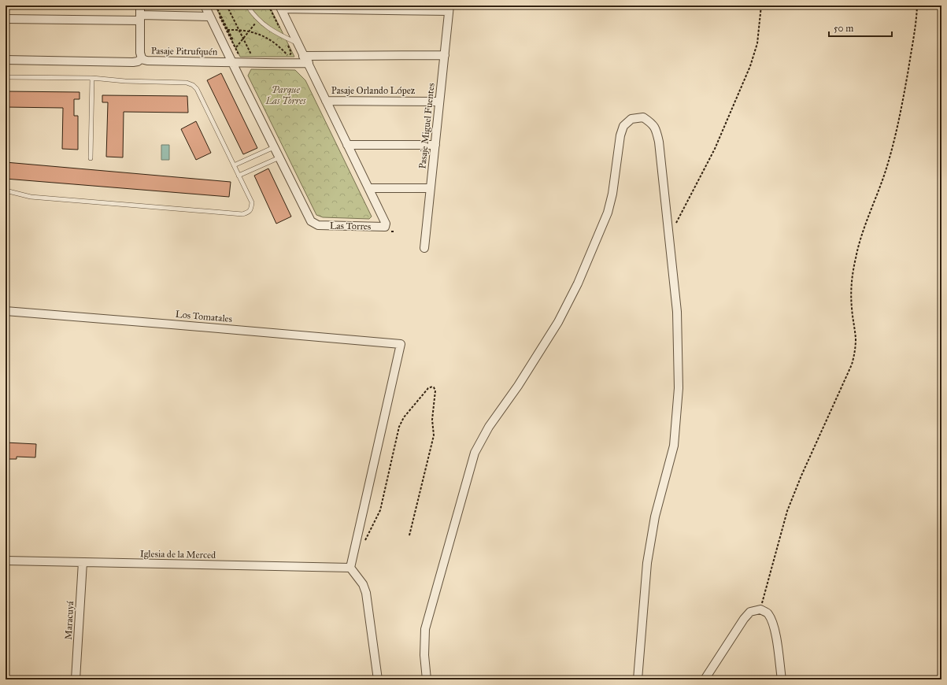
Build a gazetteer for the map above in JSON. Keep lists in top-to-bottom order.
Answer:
{
  "streets": {
    "street": [
      "Pasaje Pitrufquén",
      "Pasaje Orlando López",
      "Pasaje Miguel Fuentes",
      "Las Torres",
      "Los Tomatales",
      "Iglesia de la Merced",
      "Maracuyá"
    ]
  },
  "crossings": [
    ["Pasaje Pitrufquén", "Pasaje Miguel Fuentes"],
    ["Pasaje Pitrufquén", "Las Torres"],
    ["Pasaje Orlando López", "Pasaje Miguel Fuentes"],
    ["Pasaje Orlando López", "Las Torres"],
    ["Los Tomatales", "Iglesia de la Merced"],
    ["Iglesia de la Merced", "Maracuyá"]
  ],
  "parks": ["Parque Las Torres"],
  "scale_bar": "50 m"
}
